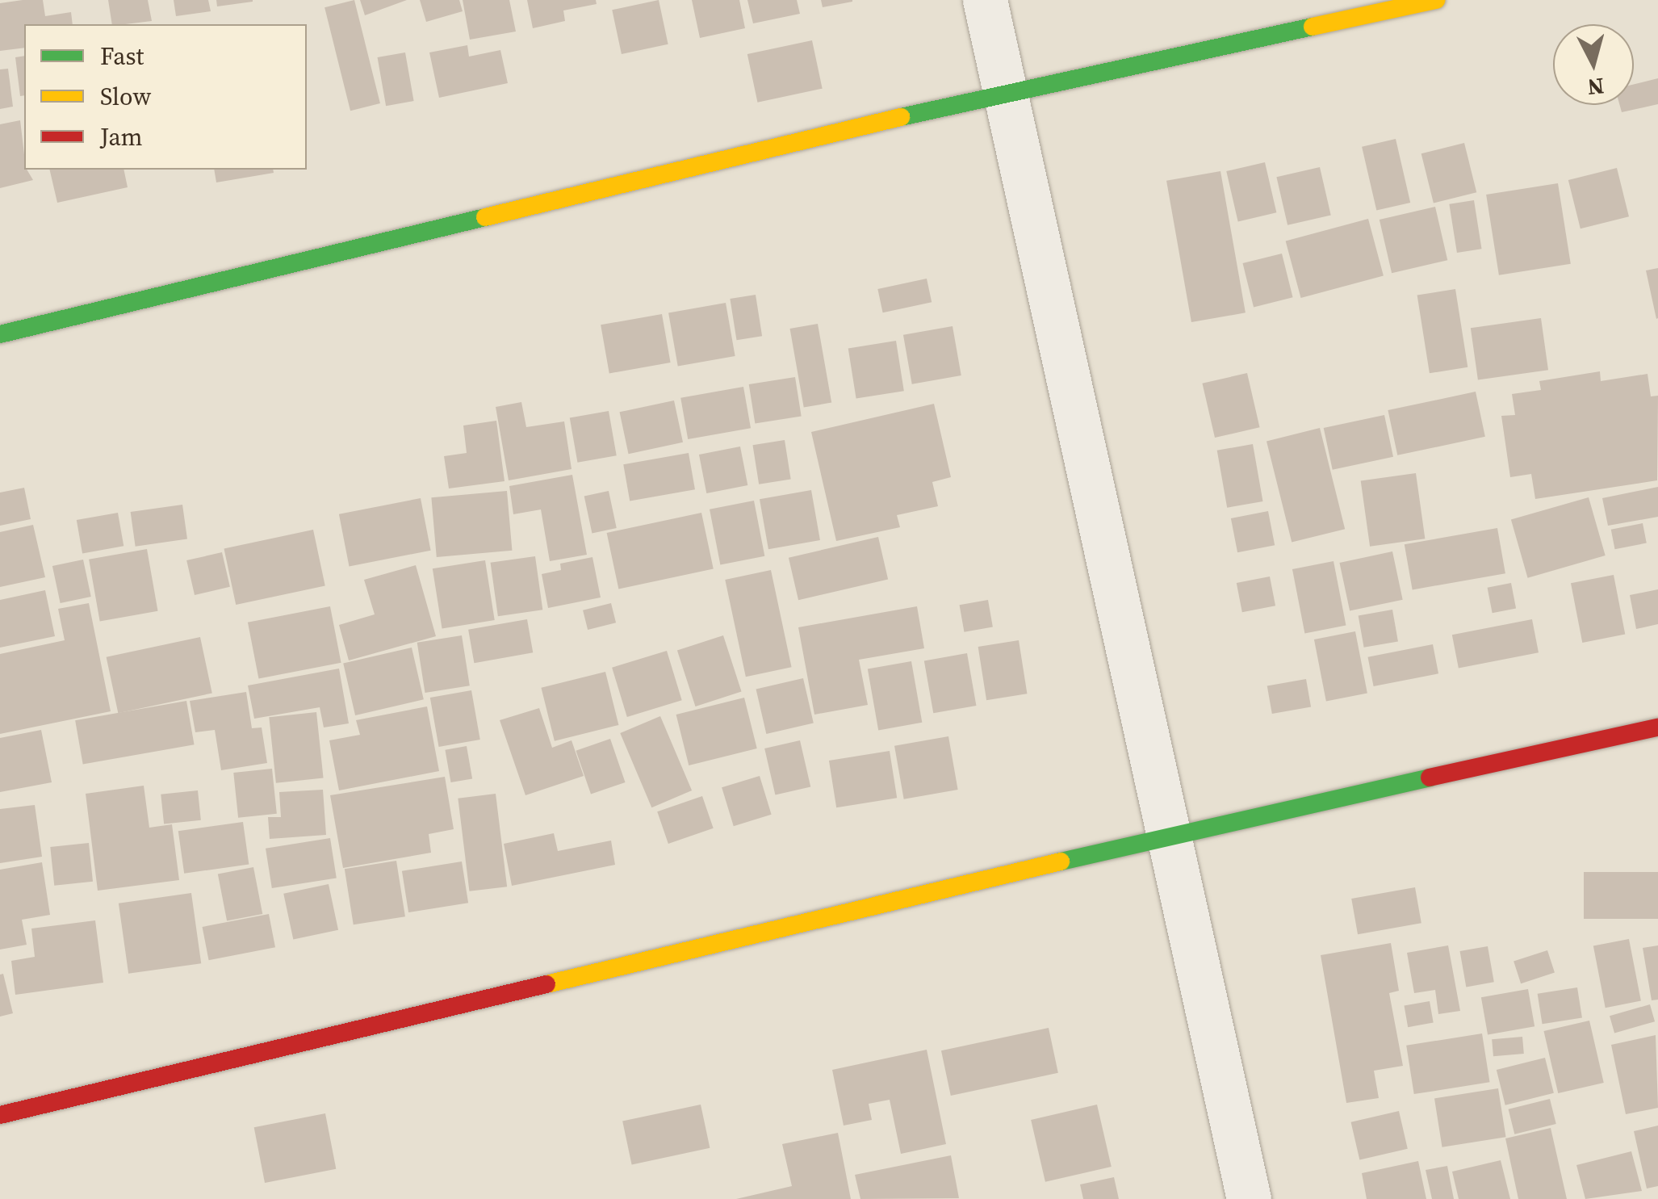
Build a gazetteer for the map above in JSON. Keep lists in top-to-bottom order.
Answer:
{
  "legend": ["Fast", "Slow", "Jam"],
  "north": "bottom"
}
